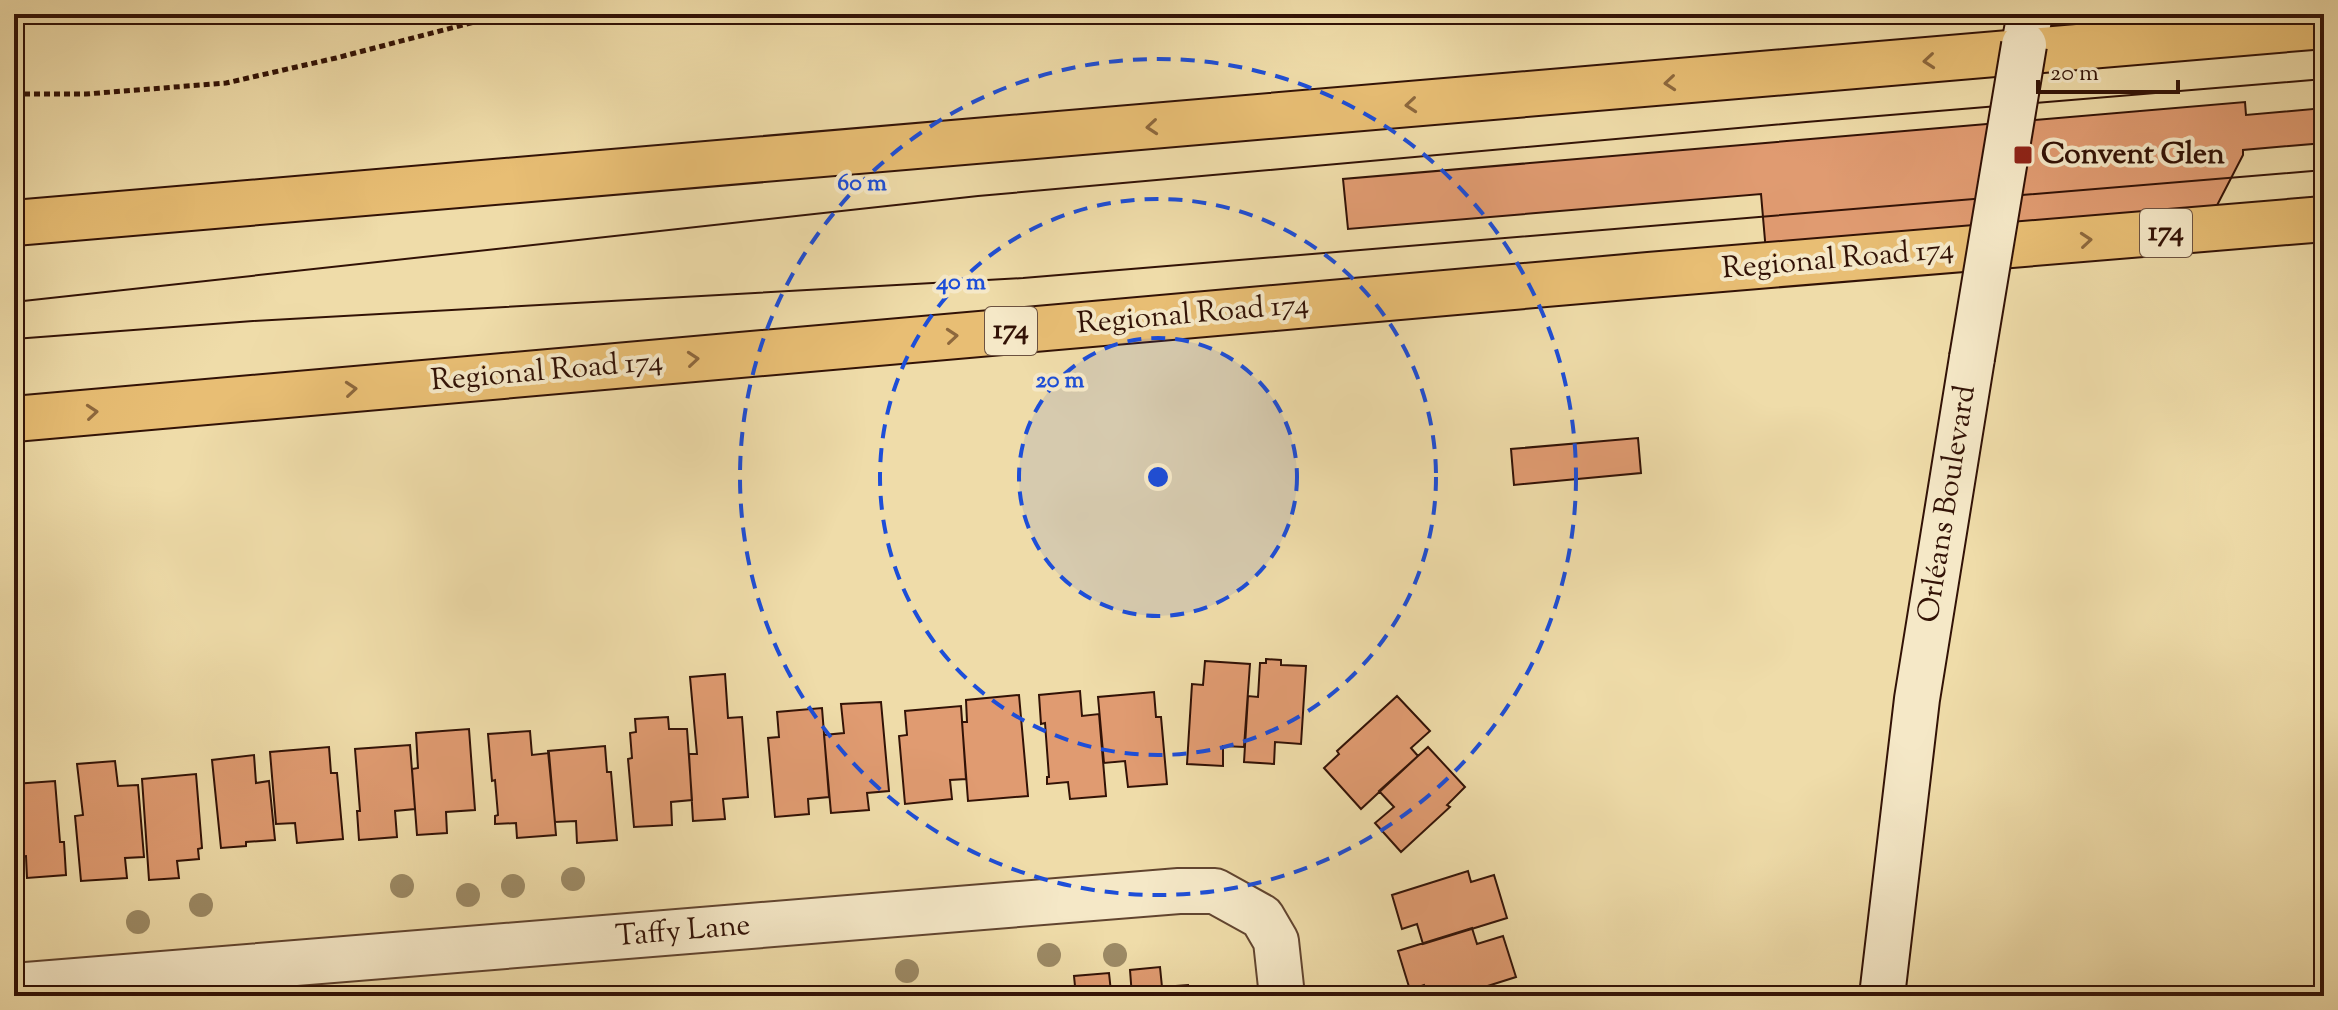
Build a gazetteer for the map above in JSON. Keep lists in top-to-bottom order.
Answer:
{
  "streets": {
    "highway": ["174", "Regional Road 174"],
    "street": ["Orléans Boulevard", "Taffy Lane"]
  },
  "places": {
    "transit": ["Convent Glen"]
  },
  "scale_bar": "20 m",
  "rings": ["60 m", "40 m", "20 m"]
}
